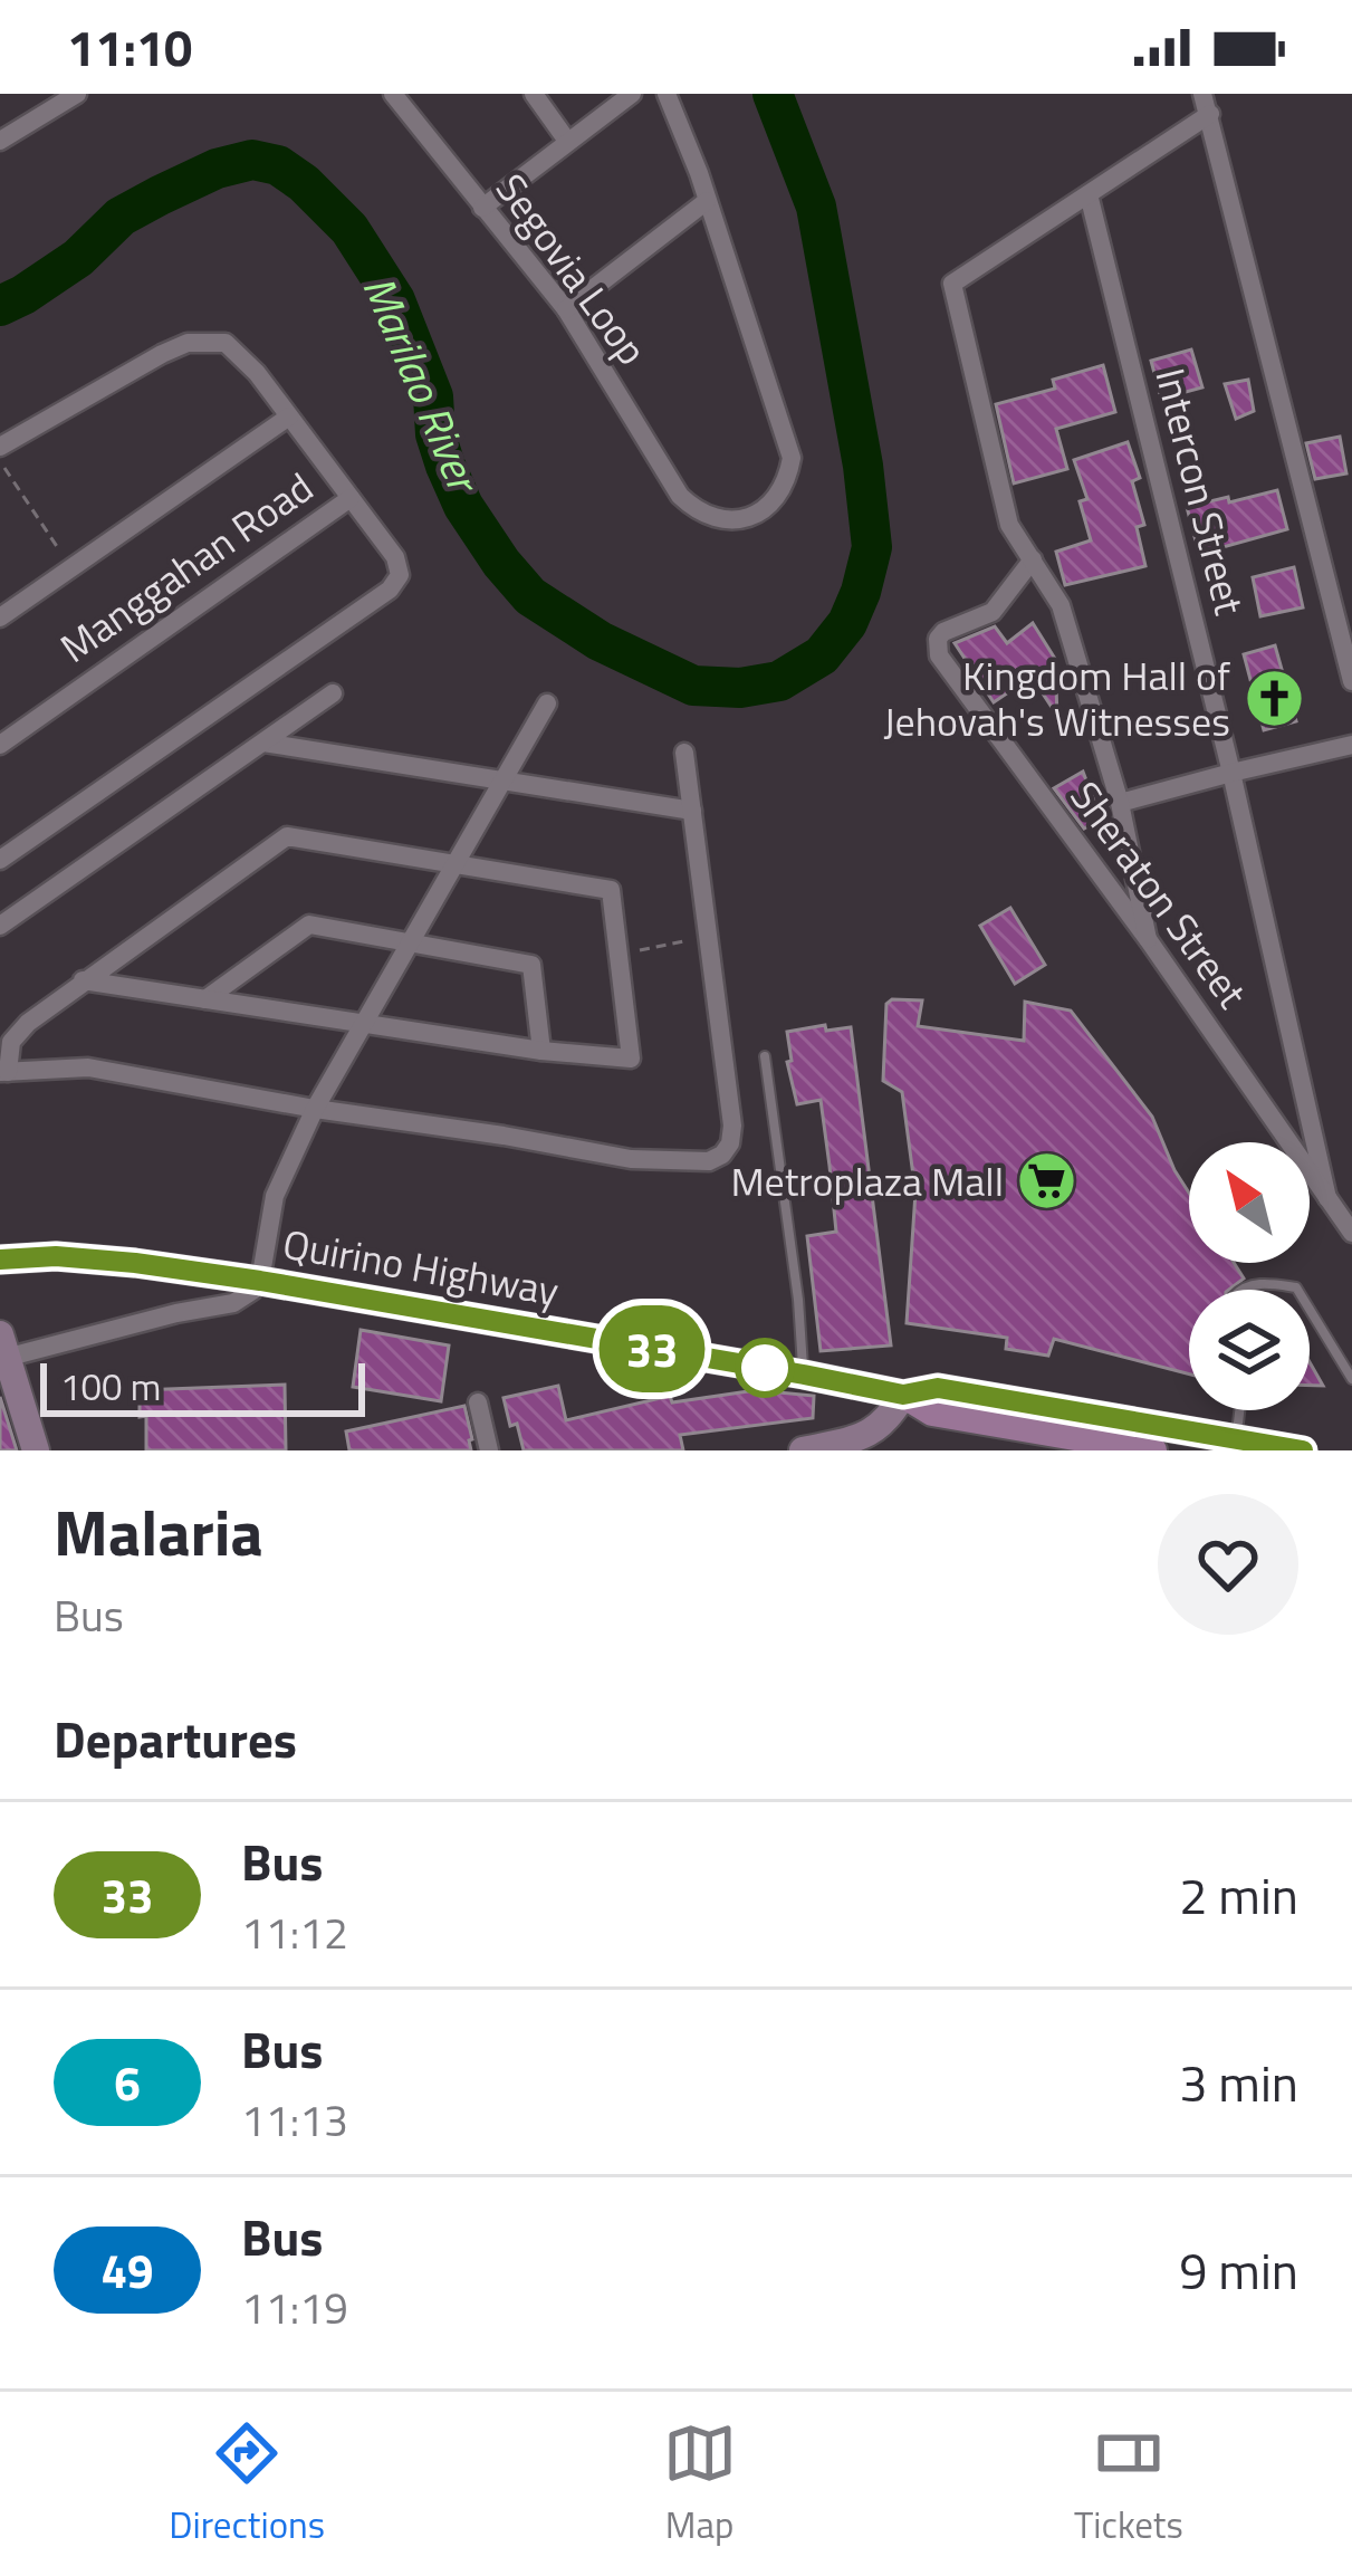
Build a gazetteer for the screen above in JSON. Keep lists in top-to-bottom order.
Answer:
{
  "streets": {
    "main road": ["Quirino Highway"],
    "street": [
      "Segovia Loop",
      "Intercon Street",
      "Manggahan Road",
      "Sheraton Street"
    ]
  },
  "crossings": [
    ["Intercon Street", "Sheraton Street"]
  ],
  "water": ["Marilao River"],
  "places": {
    "church": ["Kingdom Hall of Jehovah's Witnesses"],
    "supermarket": ["Metroplaza Mall"]
  },
  "lines": ["bus line 33"],
  "scale_bar": "100 m",
  "north": "top left",
  "page": {
    "status": "11:10",
    "on_map": "33",
    "scale": "100 m",
    "heading": [
      ["Malaria", "Bus"],
      "Departures"
    ],
    "list": [
      {
        "mark": "33",
        "name": "Bus",
        "note": "11:12",
        "value": "2 min"
      },
      {
        "mark": "6",
        "name": "Bus",
        "note": "11:13",
        "value": "3 min"
      },
      {
        "mark": "49",
        "name": "Bus",
        "note": "11:19",
        "value": "9 min"
      }
    ],
    "tabs": ["Directions", "Map", "Tickets"]
  }
}
